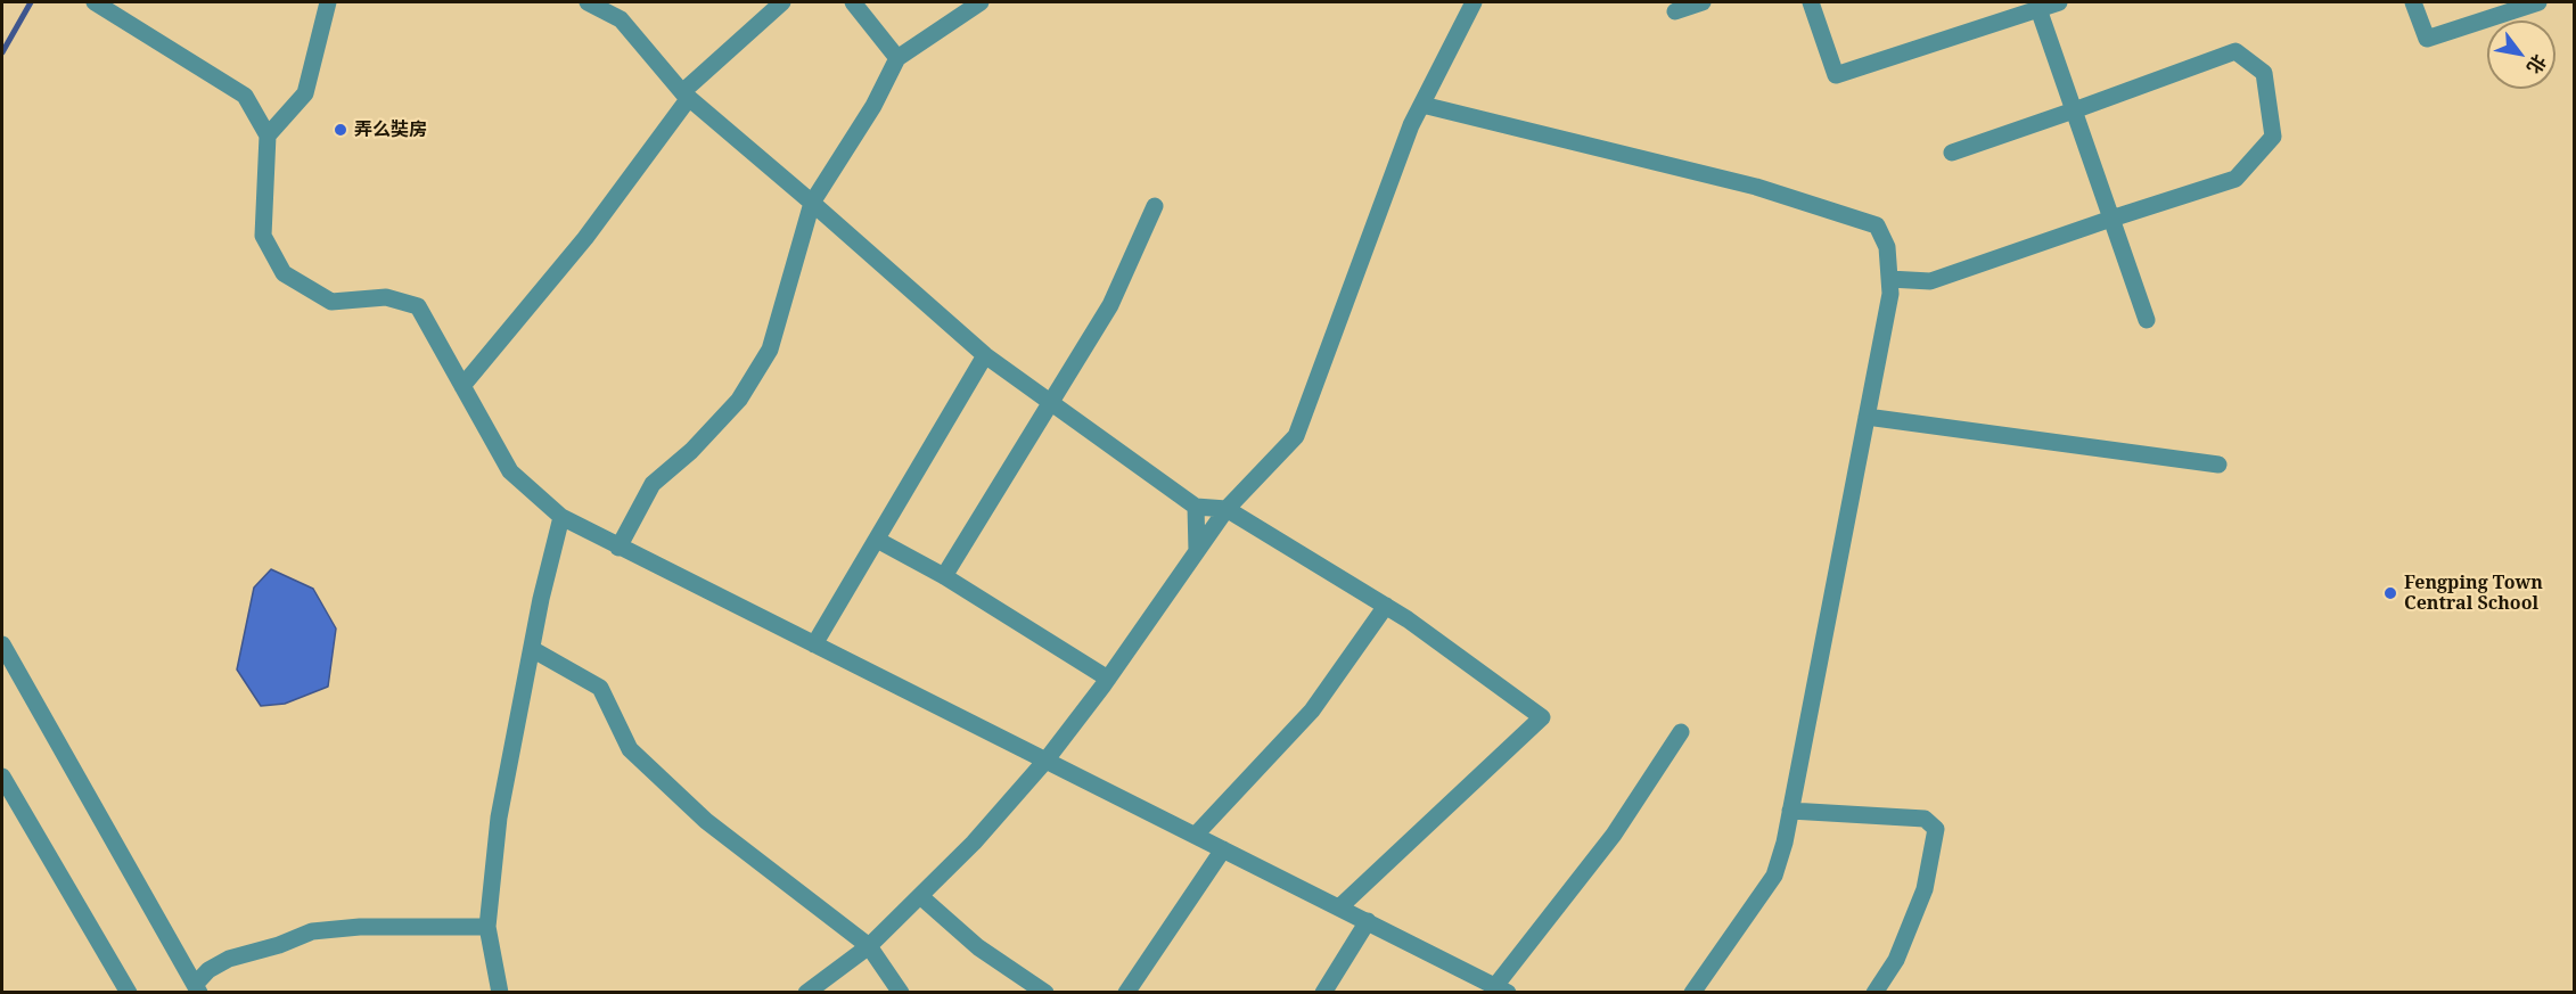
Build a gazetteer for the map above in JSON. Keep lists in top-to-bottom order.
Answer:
{
  "places": ["弄么奘房", "Fengping Town Central School"],
  "north": "bottom right"
}
